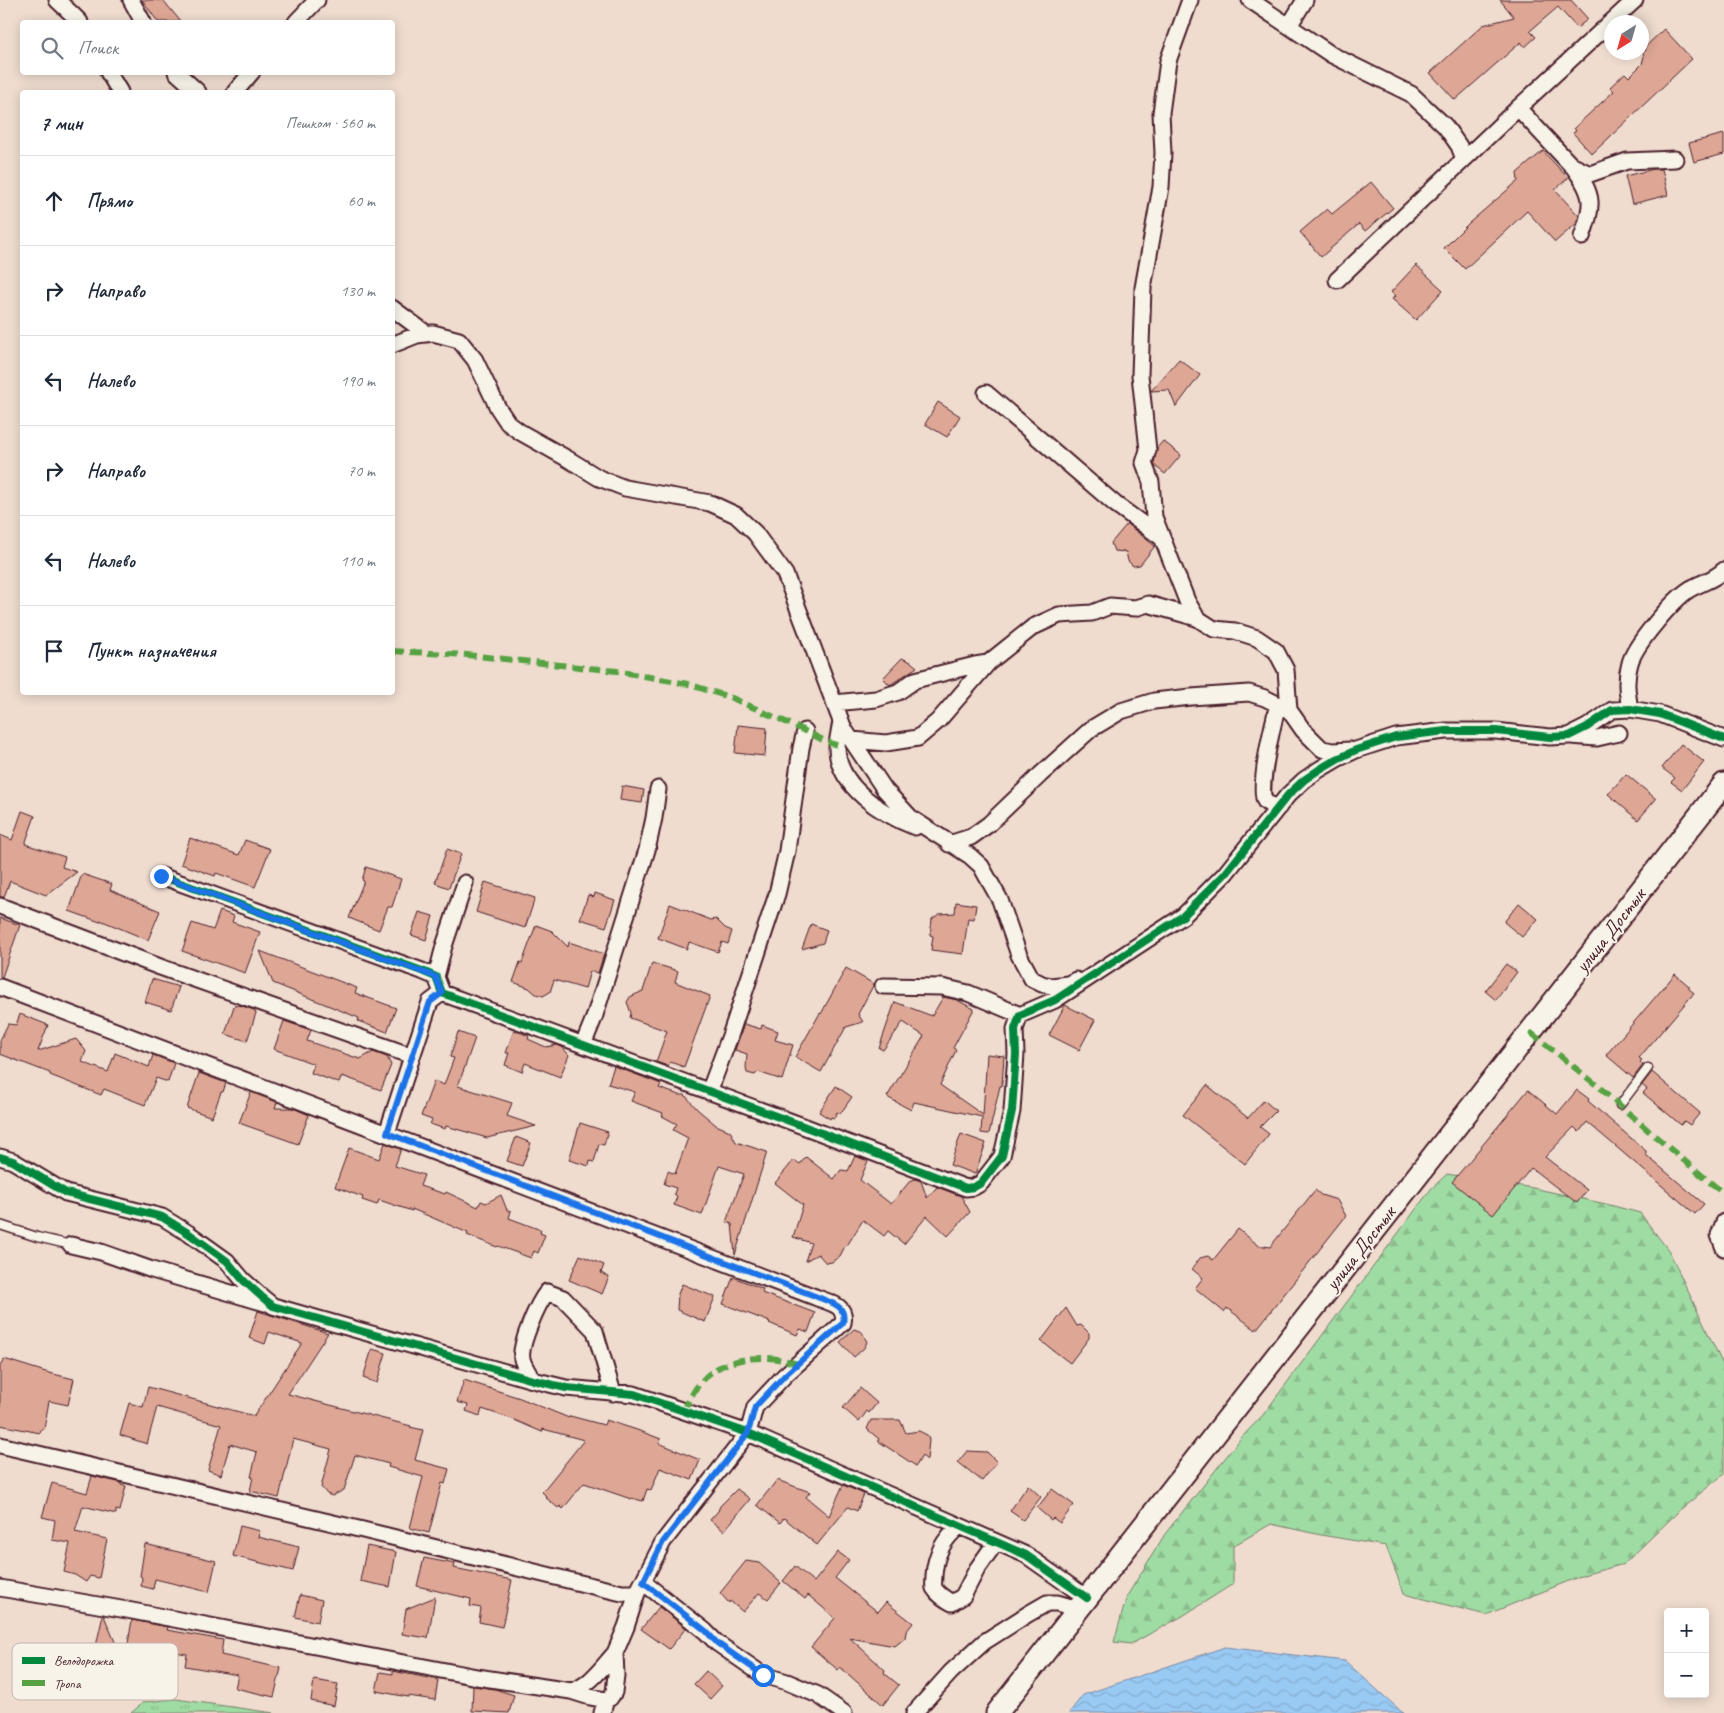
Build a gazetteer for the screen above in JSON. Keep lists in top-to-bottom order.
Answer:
{
  "streets": {
    "main road": ["улица Достык"]
  },
  "legend": ["Велодорожка", "Тропа"],
  "north": "bottom left",
  "page": {
    "search": "Поиск",
    "heading": ["7 мин", "Пешком · 560 m"],
    "list": [
      ["Прямо", "60 m"],
      ["Направо", "130 m"],
      ["Налево", "190 m"],
      ["Направо", "70 m"],
      ["Налево", "110 m"],
      "Пункт назначения"
    ],
    "map_buttons": ["+", "−"]
  }
}
